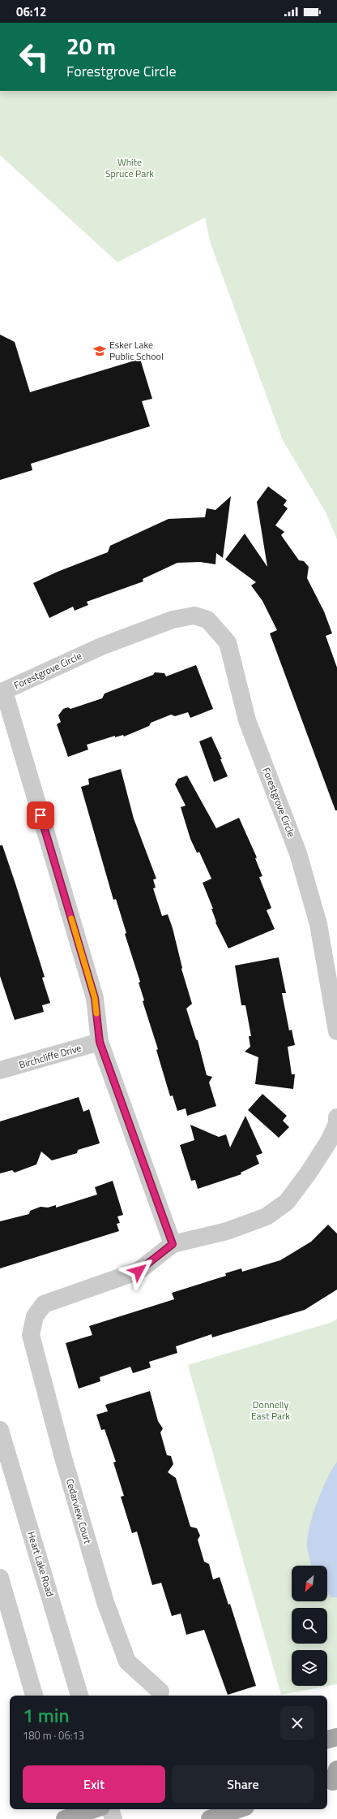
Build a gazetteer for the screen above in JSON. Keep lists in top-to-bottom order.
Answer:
{
  "streets": {
    "street": [
      "Forestgrove Circle",
      "Birchcliffe Drive",
      "Cedarview Court",
      "Heart Lake Road"
    ]
  },
  "crossings": [
    ["Forestgrove Circle", "Birchcliffe Drive"],
    ["Forestgrove Circle", "Cedarview Court"]
  ],
  "parks": ["White Spruce Park", "Donnelly East Park"],
  "places": {
    "school or university": ["Esker Lake Public School"]
  },
  "north": "bottom left",
  "page": {
    "status": "06:12",
    "turn": ["20 m", "Forestgrove Circle"],
    "heading": ["1 min", "180 m · 06:13"],
    "buttons": ["Exit", "Share"]
  }
}
